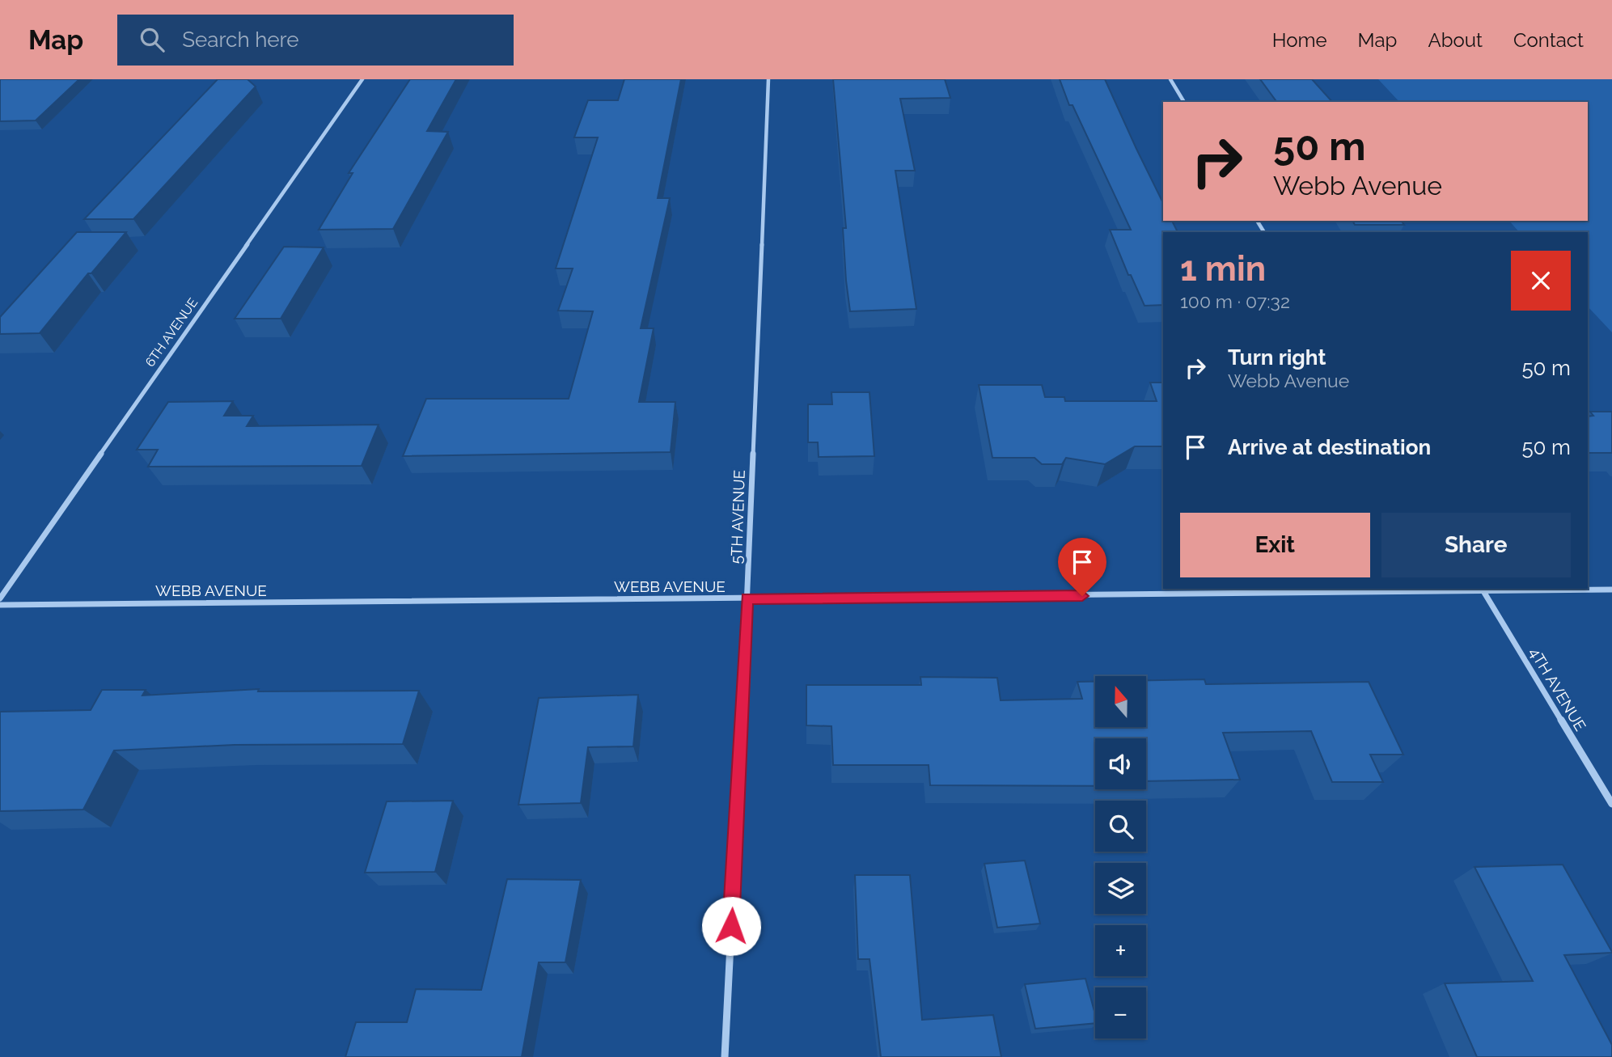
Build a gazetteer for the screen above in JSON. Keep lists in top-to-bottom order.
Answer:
{
  "streets": {
    "street": [
      "6TH AVENUE",
      "5TH AVENUE",
      "WEBB AVENUE",
      "4TH AVENUE"
    ]
  },
  "crossings": [
    ["5TH AVENUE", "WEBB AVENUE"],
    ["WEBB AVENUE", "4TH AVENUE"]
  ],
  "north": "top",
  "page": {
    "header": "Map",
    "search": "Search here",
    "nav": [
      "Home",
      "Map",
      "About",
      "Contact"
    ],
    "turn": ["50 m", "Webb Avenue"],
    "heading": ["1 min", "100 m · 07:32"],
    "list": [
      {
        "name": "Turn right",
        "note": "Webb Avenue",
        "value": "50 m"
      },
      {
        "name": "Arrive at destination",
        "value": "50 m"
      }
    ],
    "buttons": ["Exit", "Share"],
    "map_buttons": ["+", "−"]
  }
}
